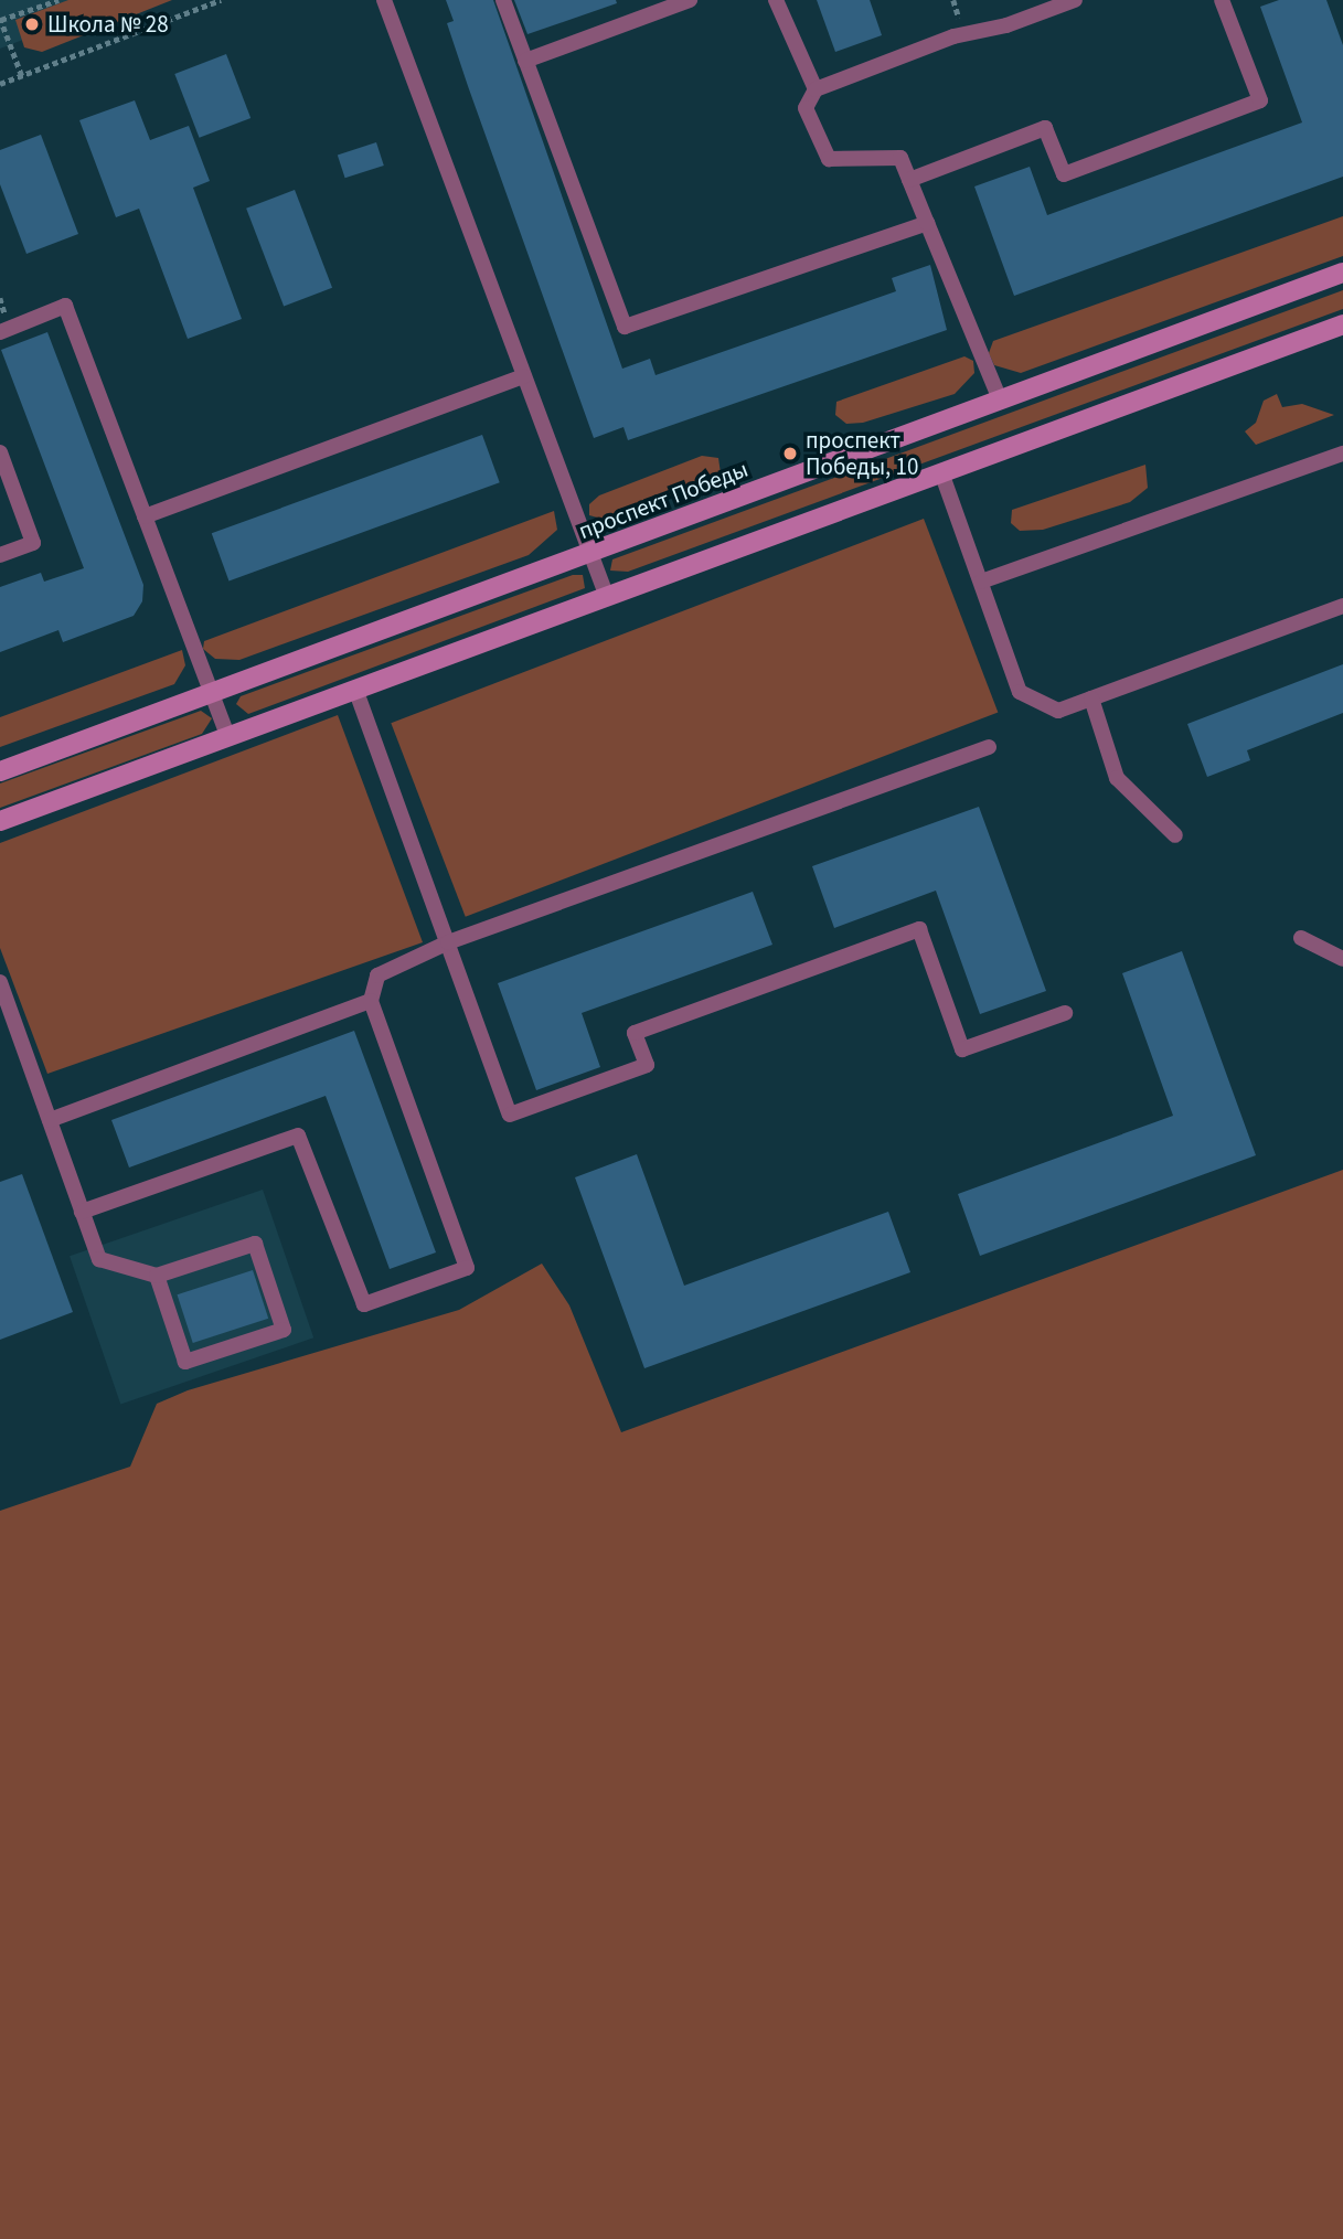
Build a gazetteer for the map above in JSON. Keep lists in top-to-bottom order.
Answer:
{
  "streets": {
    "main road": ["проспект Победы"]
  },
  "places": ["Школа № 28", "проспект Победы, 10"]
}
